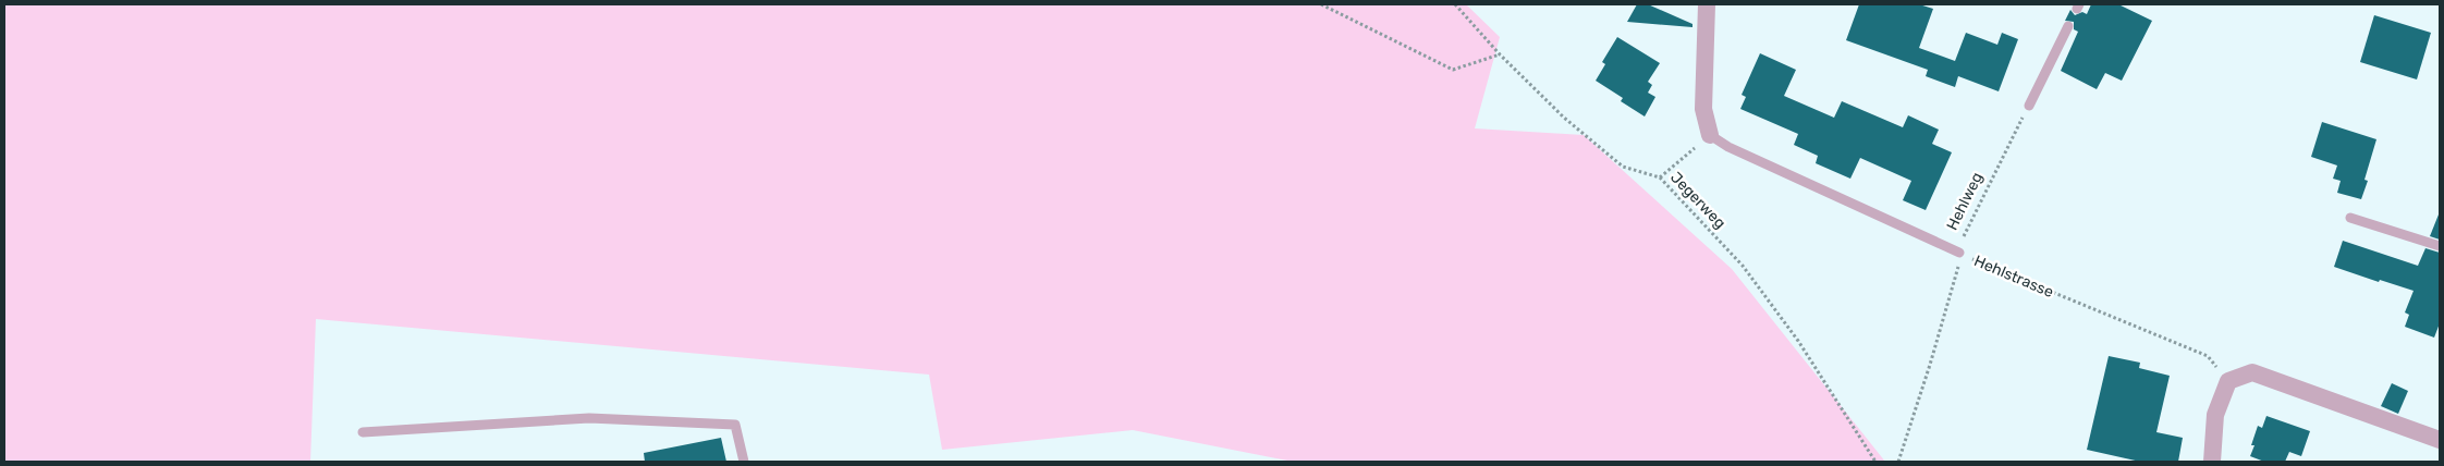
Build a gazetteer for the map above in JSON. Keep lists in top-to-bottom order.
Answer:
{
  "streets": {
    "lane": ["Hehlstrasse"],
    "path": ["Jegerweg", "Hehlweg"]
  },
  "crossings": [
    ["Hehlweg", "Hehlstrasse"]
  ]
}
